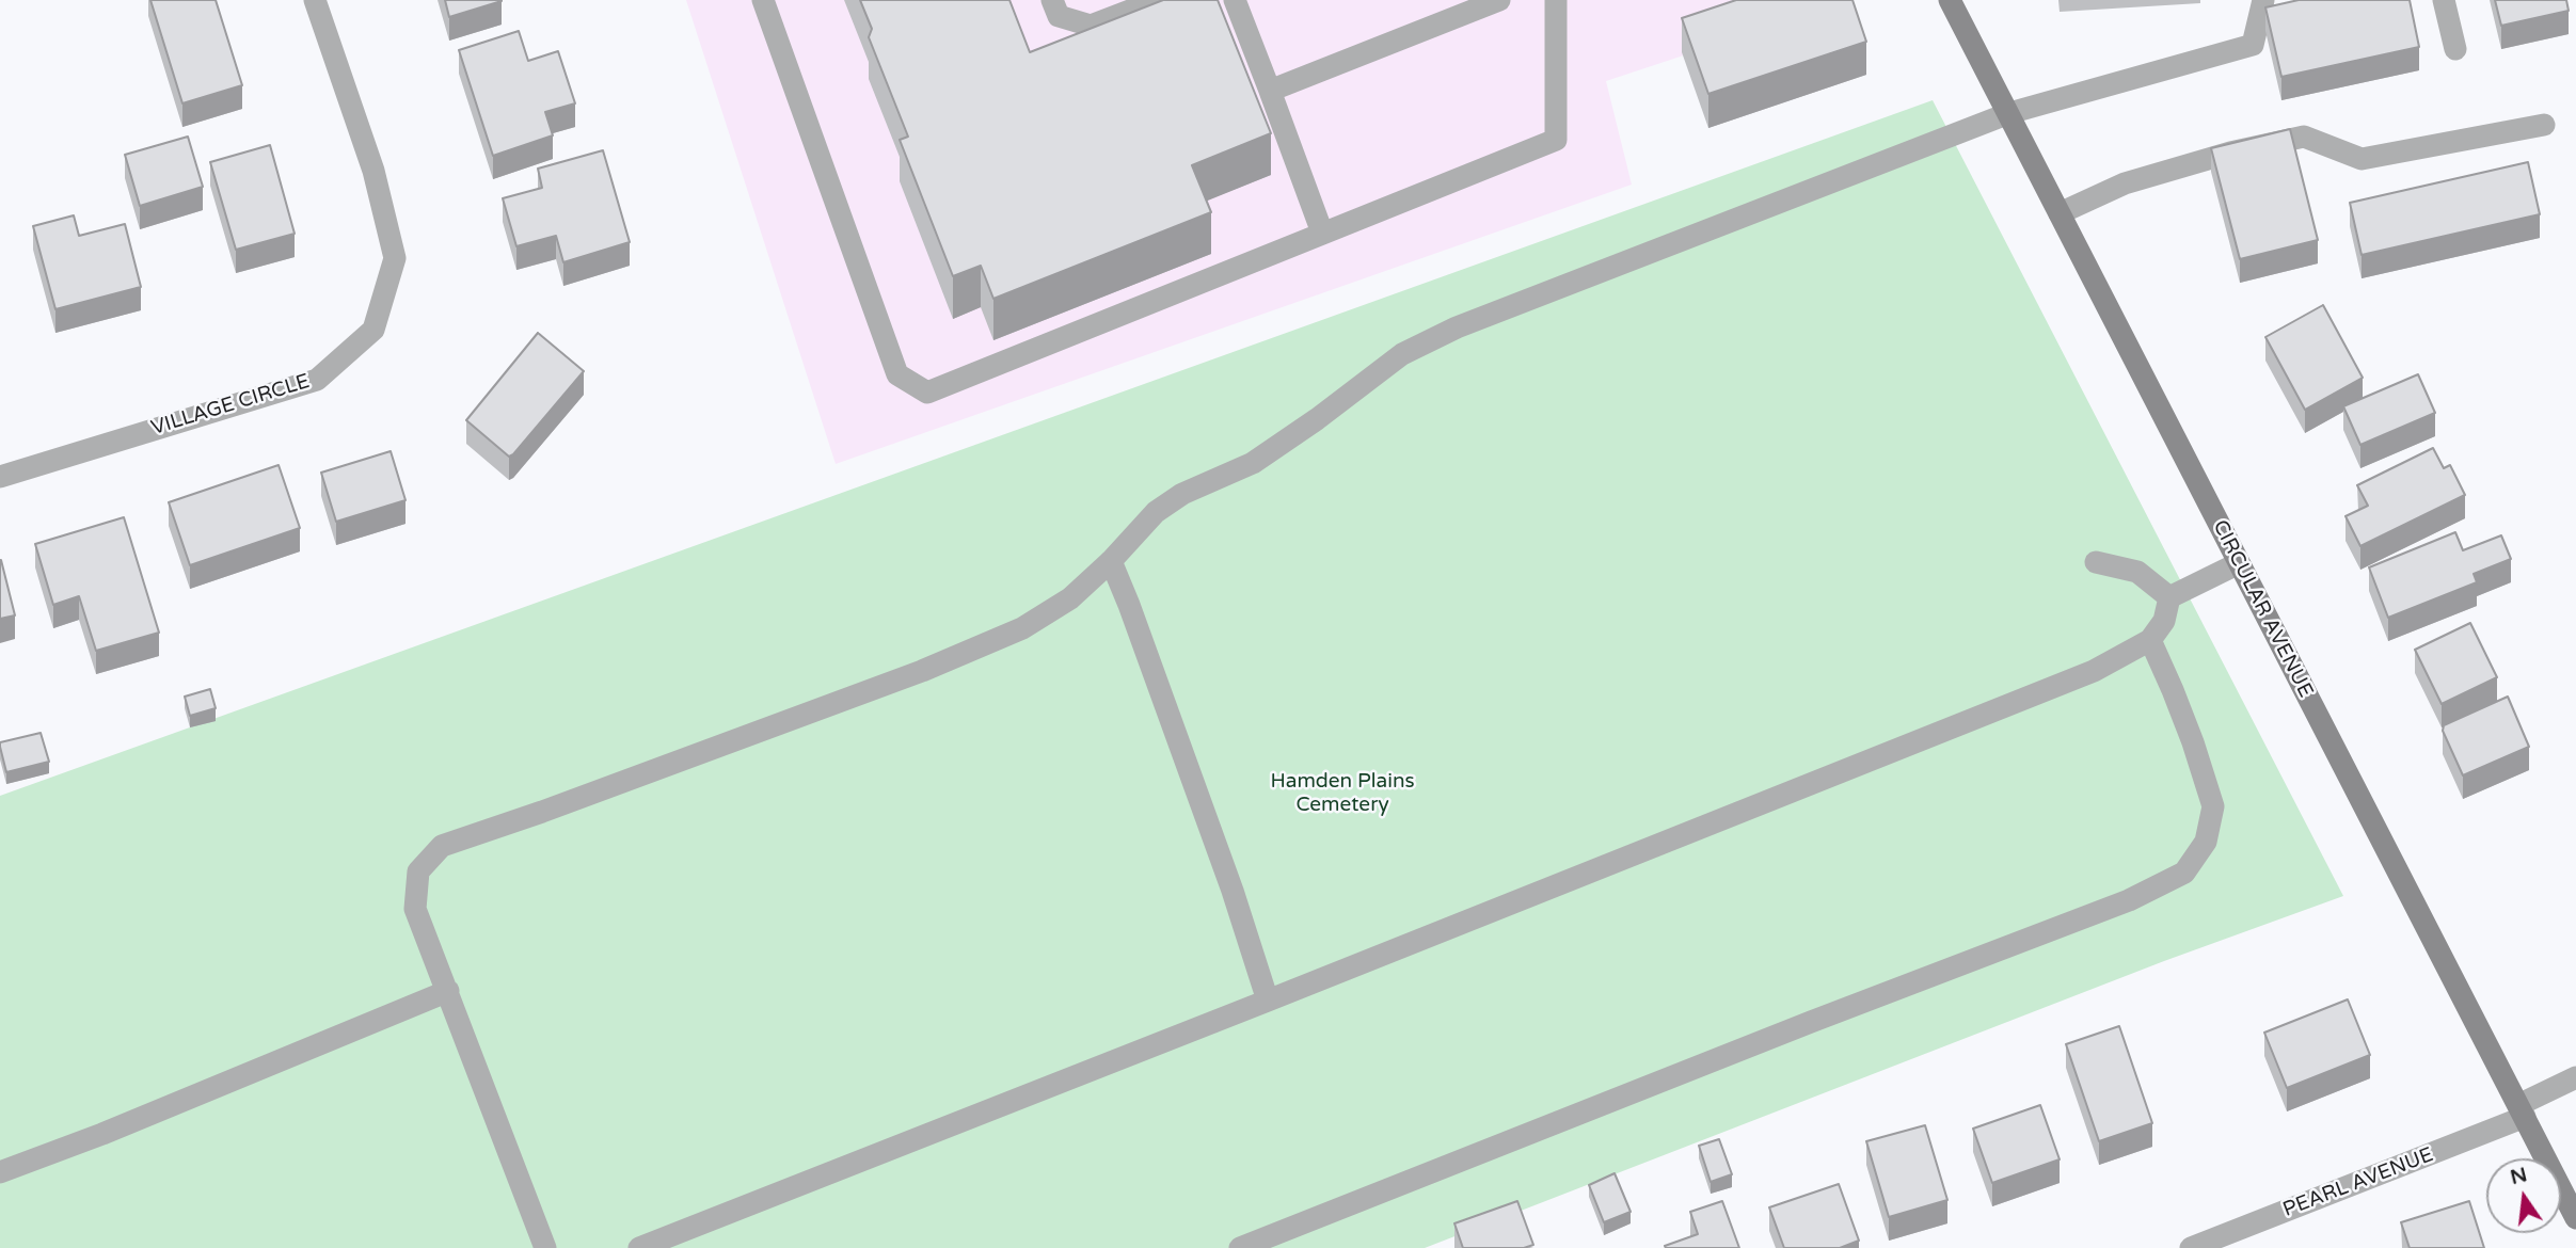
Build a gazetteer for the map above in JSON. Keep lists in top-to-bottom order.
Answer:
{
  "streets": {
    "main road": ["CIRCULAR AVENUE"],
    "street": ["VILLAGE CIRCLE", "PEARL AVENUE"]
  },
  "crossings": [
    ["CIRCULAR AVENUE", "PEARL AVENUE"]
  ],
  "parks": ["Hamden Plains Cemetery"],
  "north": "top"
}
